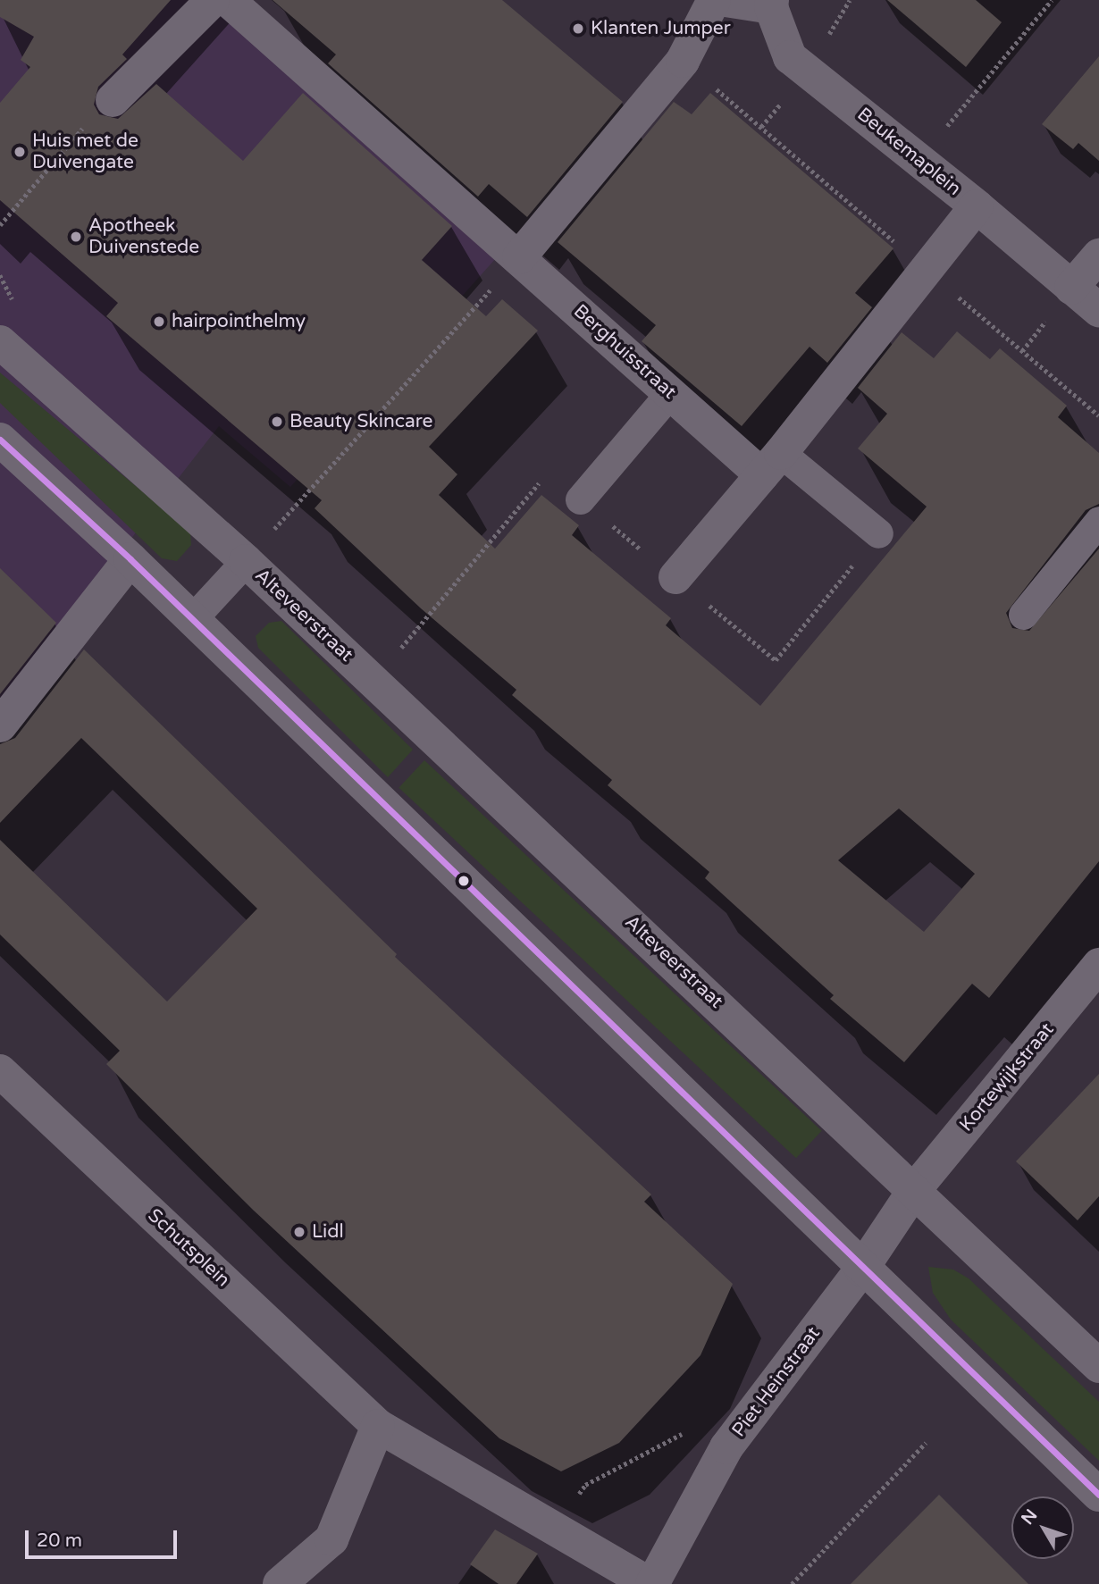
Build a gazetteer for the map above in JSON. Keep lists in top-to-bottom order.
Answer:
{
  "streets": {
    "street": [
      "Beukemaplein",
      "Berghuisstraat",
      "Alteveerstraat",
      "Kortewijkstraat",
      "Schutsplein",
      "Piet Heinstraat"
    ]
  },
  "crossings": [
    ["Alteveerstraat", "Kortewijkstraat"],
    ["Alteveerstraat", "Piet Heinstraat"],
    ["Kortewijkstraat", "Piet Heinstraat"],
    ["Schutsplein", "Piet Heinstraat"]
  ],
  "places": [
    "Klanten Jumper",
    "Huis met de Duivengate",
    "Apotheek Duivenstede",
    "hairpointhelmy",
    "Beauty Skincare",
    "Lidl"
  ],
  "scale_bar": "20 m",
  "north": "top left"
}
